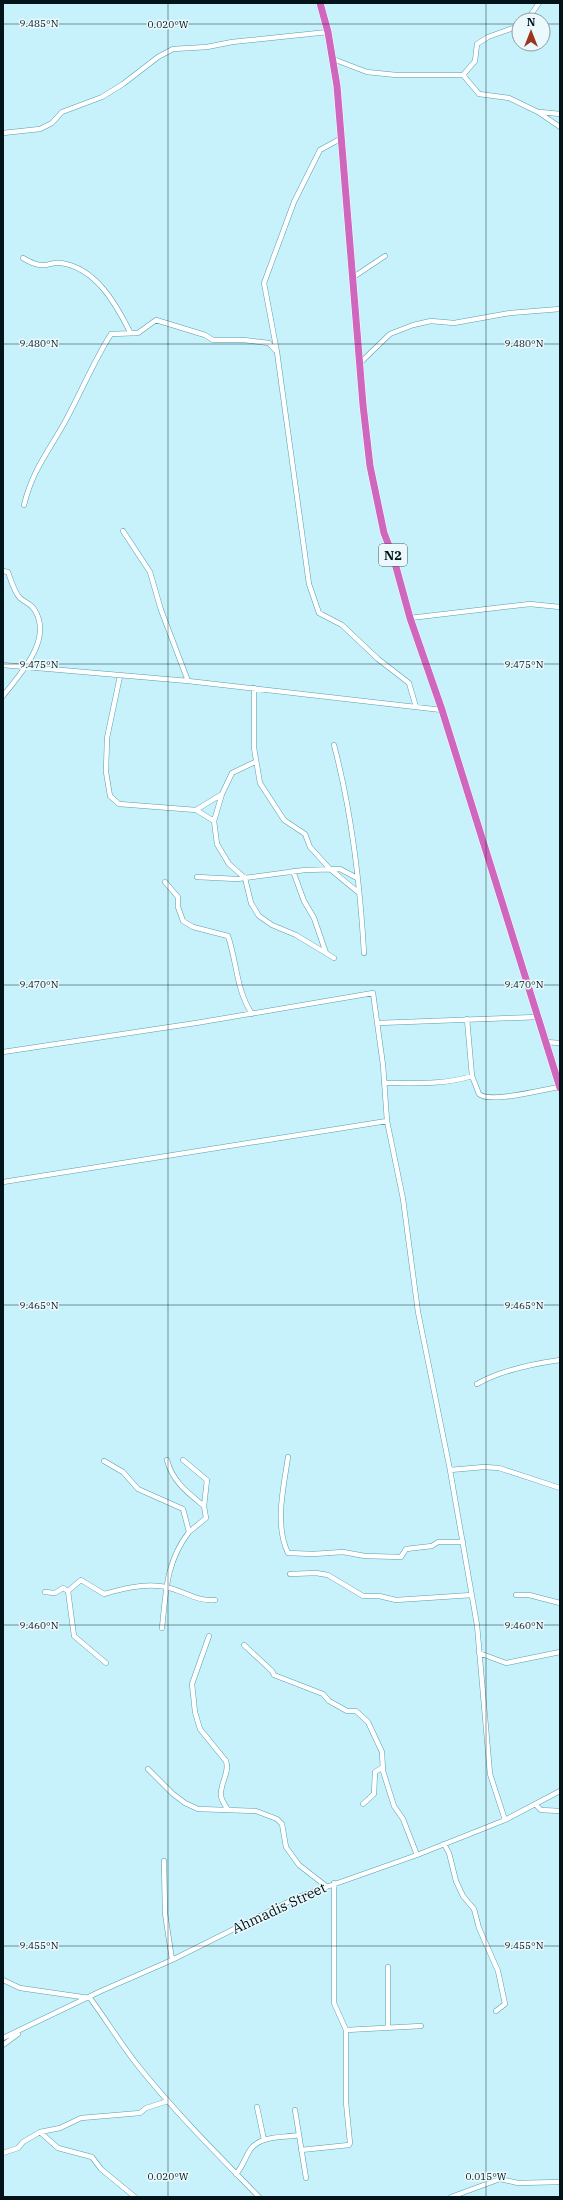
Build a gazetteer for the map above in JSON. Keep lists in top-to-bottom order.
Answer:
{
  "streets": {
    "highway": ["N2"],
    "street": ["Ahmadis Street"]
  },
  "north": "top",
  "coordinates": [
    "9.485°N",
    "0.020°W",
    "9.480°N",
    "9.475°N",
    "9.470°N",
    "9.465°N",
    "9.460°N",
    "9.455°N",
    "0.015°W"
  ]
}
